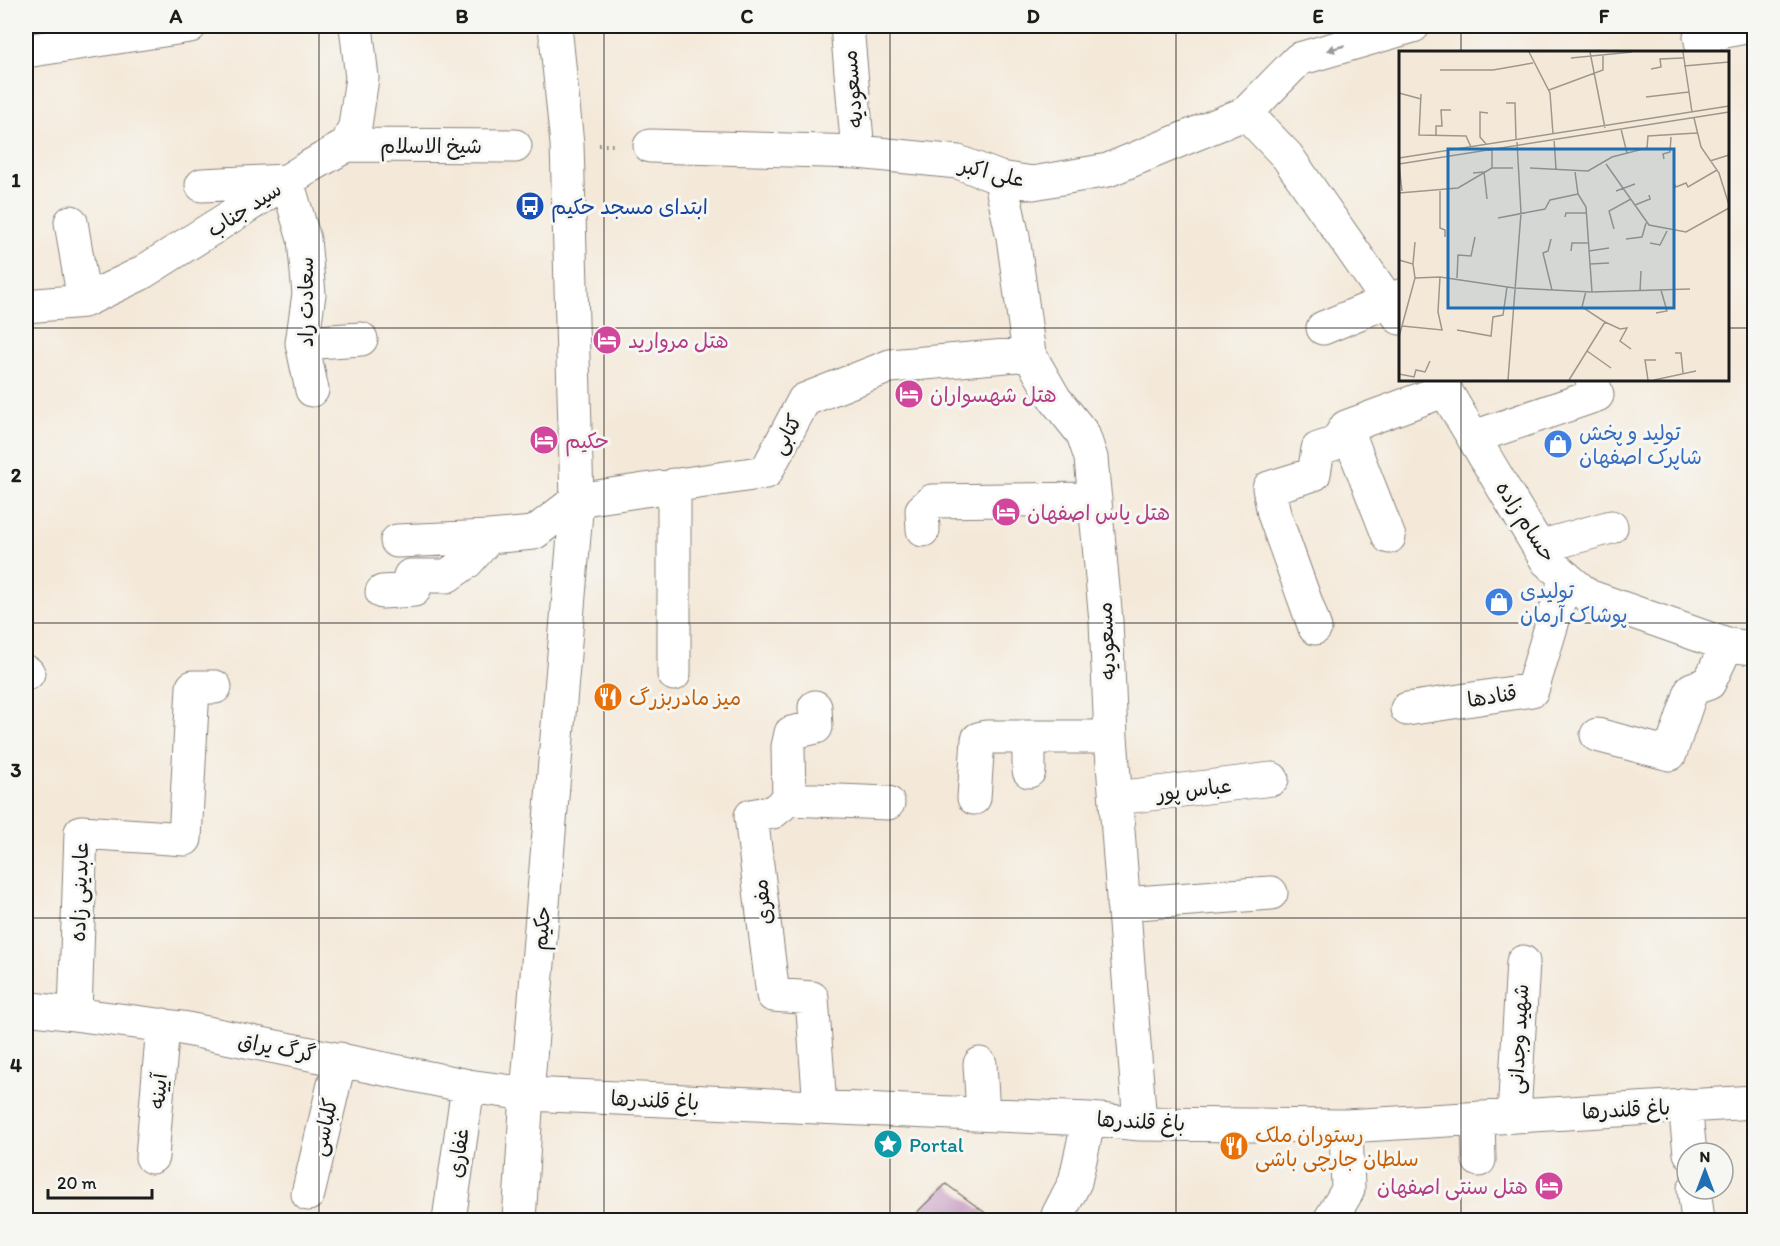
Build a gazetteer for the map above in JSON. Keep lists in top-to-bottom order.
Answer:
{
  "streets": {
    "street": [
      "مسعودیه",
      "شیخ الاسلام",
      "علی اکبر",
      "سید جناب",
      "سعادت راد",
      "کتابی",
      "حسام زاده",
      "قنادها",
      "عباس پور",
      "عابدینی زاده",
      "مفری",
      "حکیم",
      "شهید وجدانی",
      "گرگ یراق",
      "آیینه",
      "باغ قلندرها",
      "کلباسی",
      "غفاری"
    ]
  },
  "crossings": [
    ["مسعودیه", "علی اکبر"],
    ["مسعودیه", "کتابی"],
    ["مسعودیه", "عباس پور"],
    ["مسعودیه", "باغ قلندرها"],
    ["شیخ الاسلام", "سید جناب"],
    ["سید جناب", "سعادت راد"],
    ["کتابی", "حکیم"],
    ["حسام زاده", "قنادها"],
    ["عابدینی زاده", "گرگ یراق"],
    ["مفری", "باغ قلندرها"],
    ["حکیم", "گرگ یراق"],
    ["حکیم", "باغ قلندرها"],
    ["شهید وجدانی", "باغ قلندرها"],
    ["گرگ یراق", "آیینه"],
    ["گرگ یراق", "باغ قلندرها"],
    ["گرگ یراق", "کلباسی"],
    ["گرگ یراق", "غفاری"]
  ],
  "places": {
    "bus stop": ["ابتدای مسجد حکیم"],
    "hotel": [
      "هتل مروارید",
      "هتل شهسواران",
      "حکیم",
      "هتل یاس اصفهان",
      "هتل سنتی اصفهان"
    ],
    "shop": ["تولید و پخش شاپرک اصفهان", "تولیدی پوشاک آرمان"],
    "restaurant": ["میز مادربزرگ", "رستوران ملک سلطان جارچی باشی"],
    "place": ["Portal"]
  },
  "scale_bar": "20 m",
  "north": "top",
  "grid": {
    "columns": [
      "A",
      "B",
      "C",
      "D",
      "E",
      "F"
    ],
    "rows": [
      "1",
      "2",
      "3",
      "4"
    ]
  }
}
